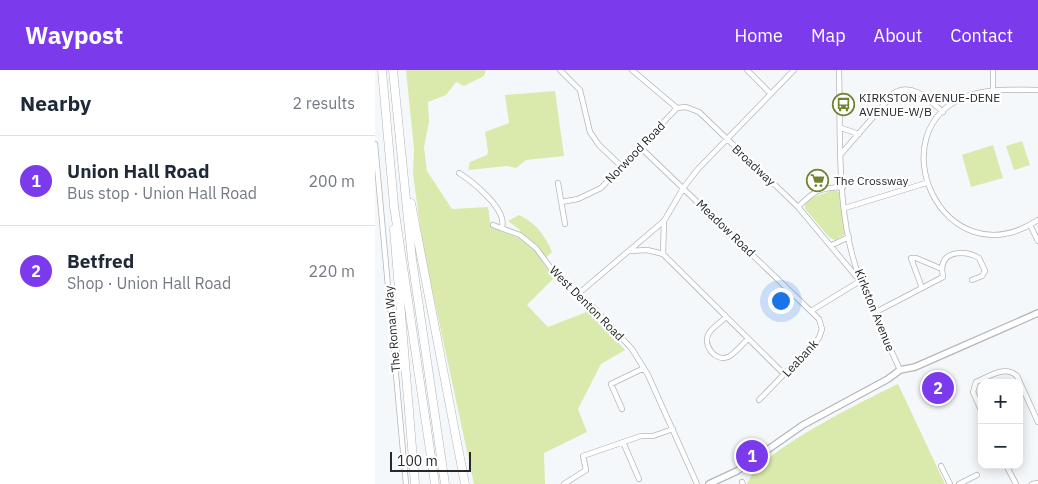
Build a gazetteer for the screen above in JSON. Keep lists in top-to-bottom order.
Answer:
{
  "streets": {
    "street": [
      "Norwood Road",
      "Broadway",
      "Meadow Road",
      "West Denton Road",
      "Kirkston Avenue",
      "The Roman Way",
      "Leabank"
    ]
  },
  "crossings": [
    ["Norwood Road", "Broadway"],
    ["Norwood Road", "Meadow Road"],
    ["Broadway", "Kirkston Avenue"],
    ["Meadow Road", "Leabank"]
  ],
  "places": {
    "bus stop": ["KIRKSTON AVENUE-DENE AVENUE-W/B"],
    "supermarket": ["The Crossway"]
  },
  "scale_bar": "100 m",
  "page": {
    "header": "Waypost",
    "nav": [
      "Home",
      "Map",
      "About",
      "Contact"
    ],
    "heading": ["Nearby", "2 results"],
    "list": [
      {
        "mark": "1",
        "name": "Union Hall Road",
        "note": "Bus stop · Union Hall Road",
        "value": "200 m"
      },
      {
        "mark": "2",
        "name": "Betfred",
        "note": "Shop · Union Hall Road",
        "value": "220 m"
      }
    ],
    "pins": ["2", "1"],
    "map_buttons": ["+", "−"],
    "scale": "100 m"
  }
}
